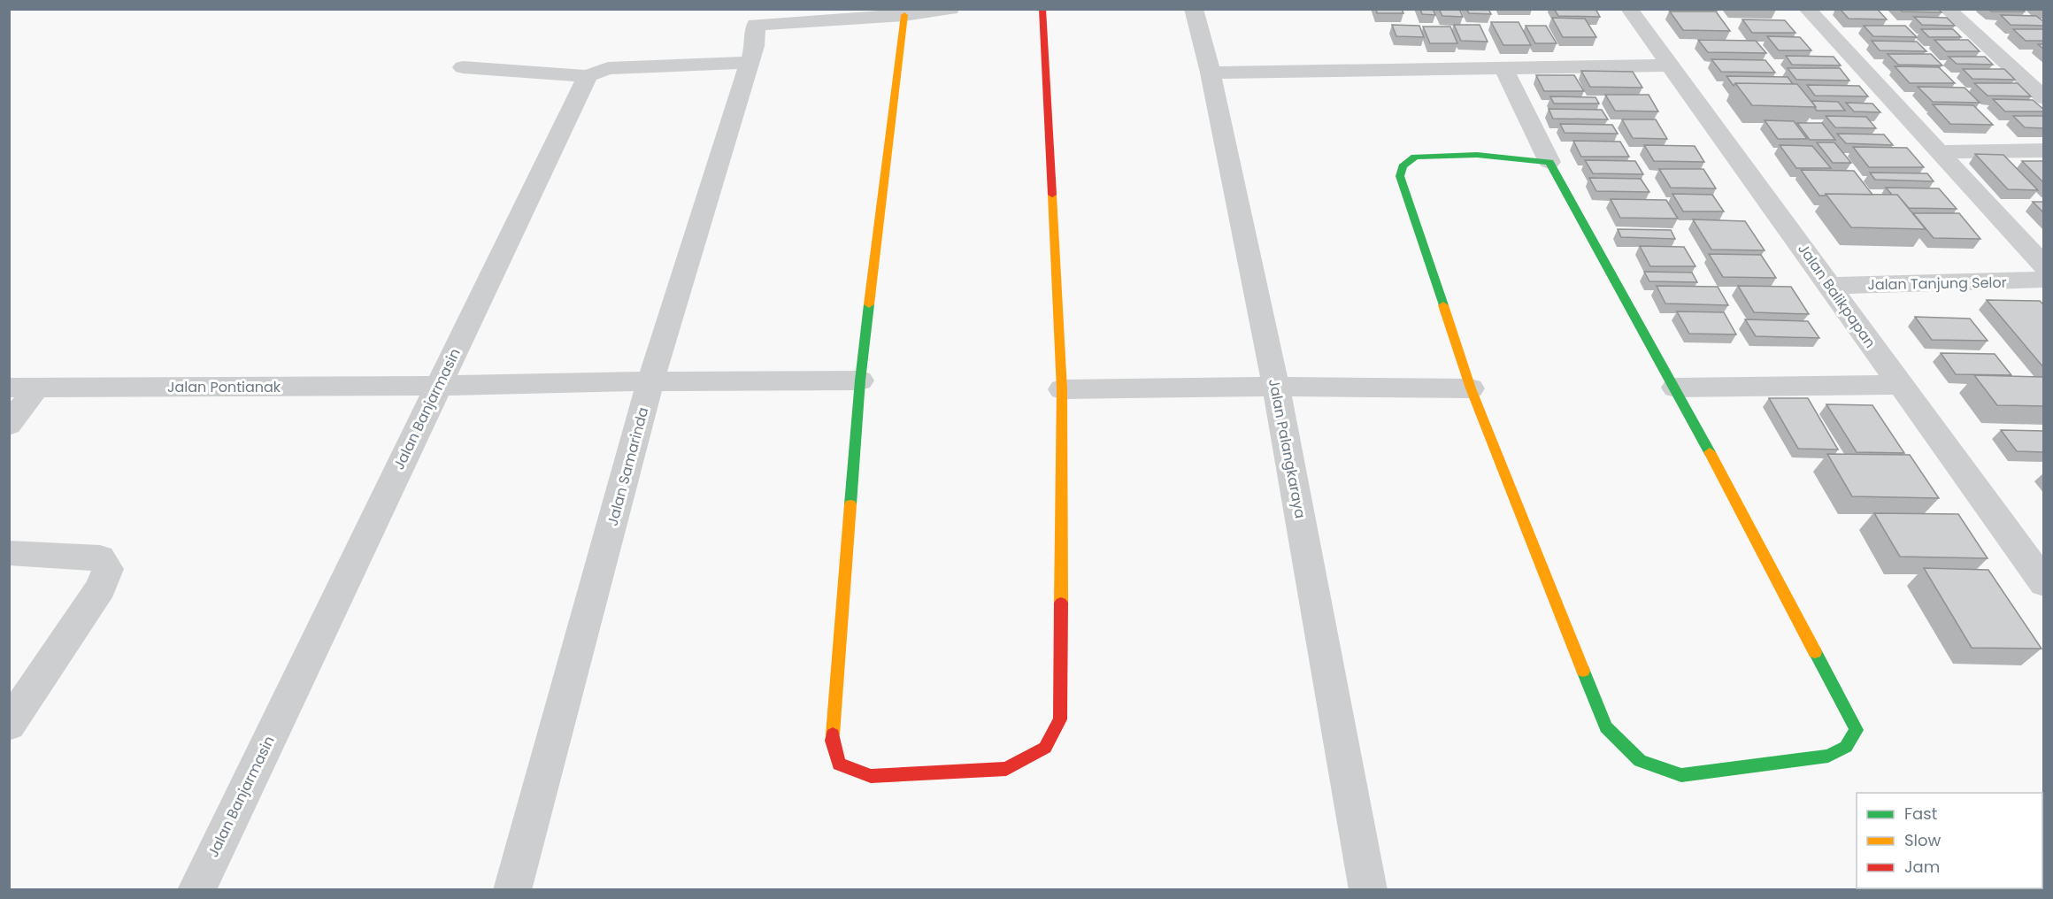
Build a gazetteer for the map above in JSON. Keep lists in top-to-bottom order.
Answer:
{
  "streets": {
    "street": [
      "Jalan Tanjung Selor",
      "Jalan Balikpapan",
      "Jalan Pontianak",
      "Jalan Banjarmasin",
      "Jalan Palangkaraya",
      "Jalan Samarinda"
    ]
  },
  "crossings": [
    ["Jalan Tanjung Selor", "Jalan Balikpapan"],
    ["Jalan Pontianak", "Jalan Banjarmasin"],
    ["Jalan Pontianak", "Jalan Samarinda"]
  ],
  "legend": ["Fast", "Slow", "Jam"]
}
